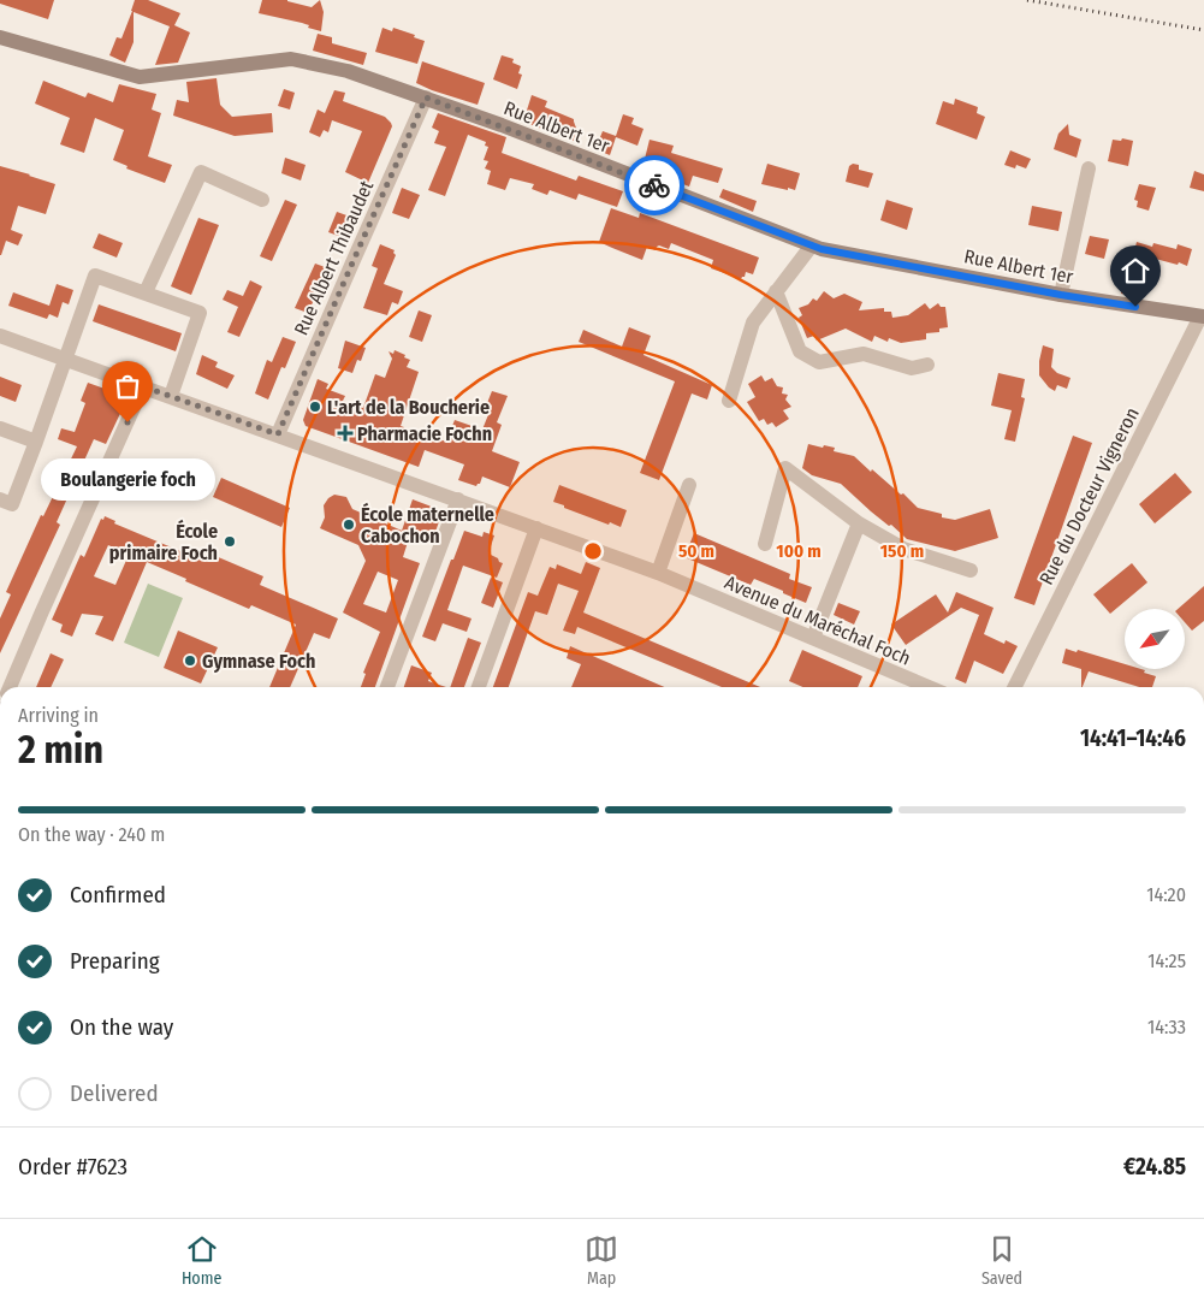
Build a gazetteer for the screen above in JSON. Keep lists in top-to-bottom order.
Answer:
{
  "streets": {
    "street": [
      "Rue Albert 1er",
      "Rue Albert Thibaudet",
      "Rue du Docteur Vigneron",
      "Avenue du Maréchal Foch"
    ]
  },
  "crossings": [
    ["Rue Albert 1er", "Rue Albert Thibaudet"],
    ["Rue Albert 1er", "Rue du Docteur Vigneron"],
    ["Rue Albert Thibaudet", "Avenue du Maréchal Foch"]
  ],
  "places": {
    "other": [
      "L'art de la Boucherie",
      "Boulangerie foch",
      "École maternelle Cabochon",
      "École primaire Foch",
      "Gymnase Foch"
    ],
    "health": ["Pharmacie Fochn"]
  },
  "north": "bottom left",
  "page": {
    "bubble": "Boulangerie foch",
    "heading": ["2 min", "Arriving in", "14:41–14:46"],
    "panel": ["Order #7623", "€24.85"],
    "bar": "On the way · 240 m",
    "list": [
      ["Confirmed", "14:20"],
      ["Preparing", "14:25"],
      ["On the way", "14:33"],
      "Delivered"
    ],
    "tabs": ["Home", "Map", "Saved"]
  },
  "rings": ["50 m", "100 m", "150 m"]
}
